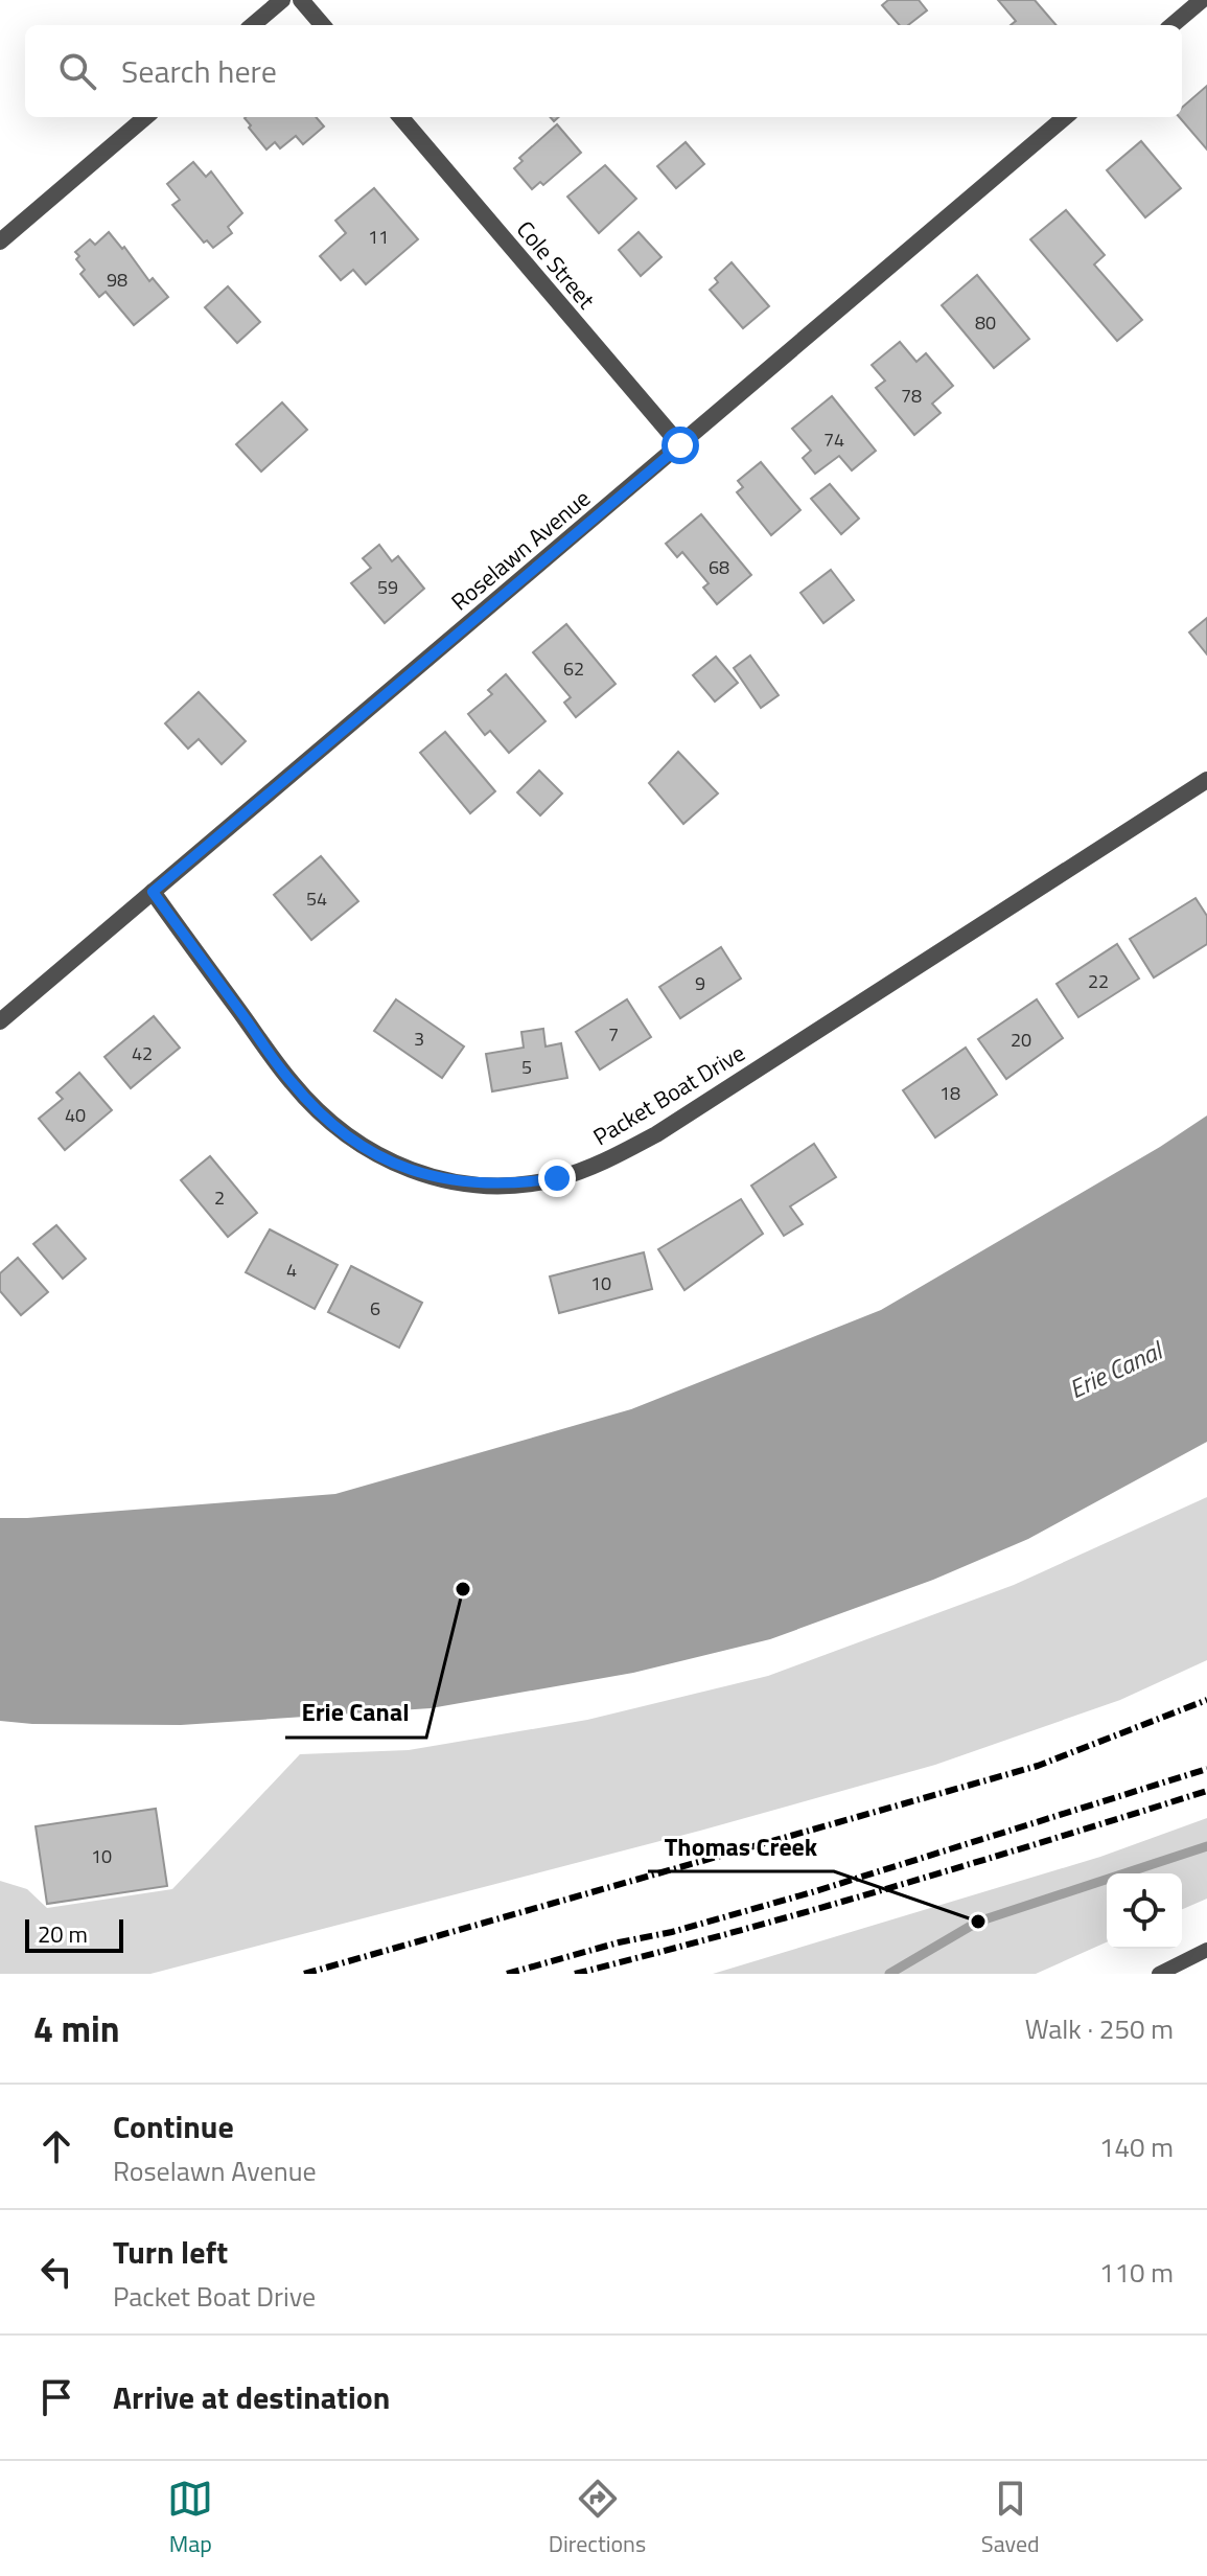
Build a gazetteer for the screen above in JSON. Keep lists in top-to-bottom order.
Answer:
{
  "streets": {
    "street": ["Cole Street", "Roselawn Avenue", "Packet Boat Drive"]
  },
  "crossings": [
    ["Cole Street", "Roselawn Avenue"],
    ["Roselawn Avenue", "Packet Boat Drive"]
  ],
  "water": ["Erie Canal"],
  "places": ["Erie Canal", "Thomas Creek"],
  "house_numbers": [
    "11",
    "98",
    "80",
    "78",
    "74",
    "68",
    "59",
    "62",
    "54",
    "22",
    "9",
    "7",
    "3",
    "20",
    "42",
    "5",
    "18",
    "40",
    "2",
    "4",
    "10",
    "6",
    "10"
  ],
  "scale_bar": "20 m",
  "page": {
    "search": "Search here",
    "scale": "20 m",
    "heading": ["4 min", "Walk · 250 m"],
    "list": [
      ["Continue", "Roselawn Avenue", "140 m"],
      ["Turn left", "Packet Boat Drive", "110 m"],
      "Arrive at destination"
    ],
    "nav": ["Map", "Directions", "Saved"]
  }
}
